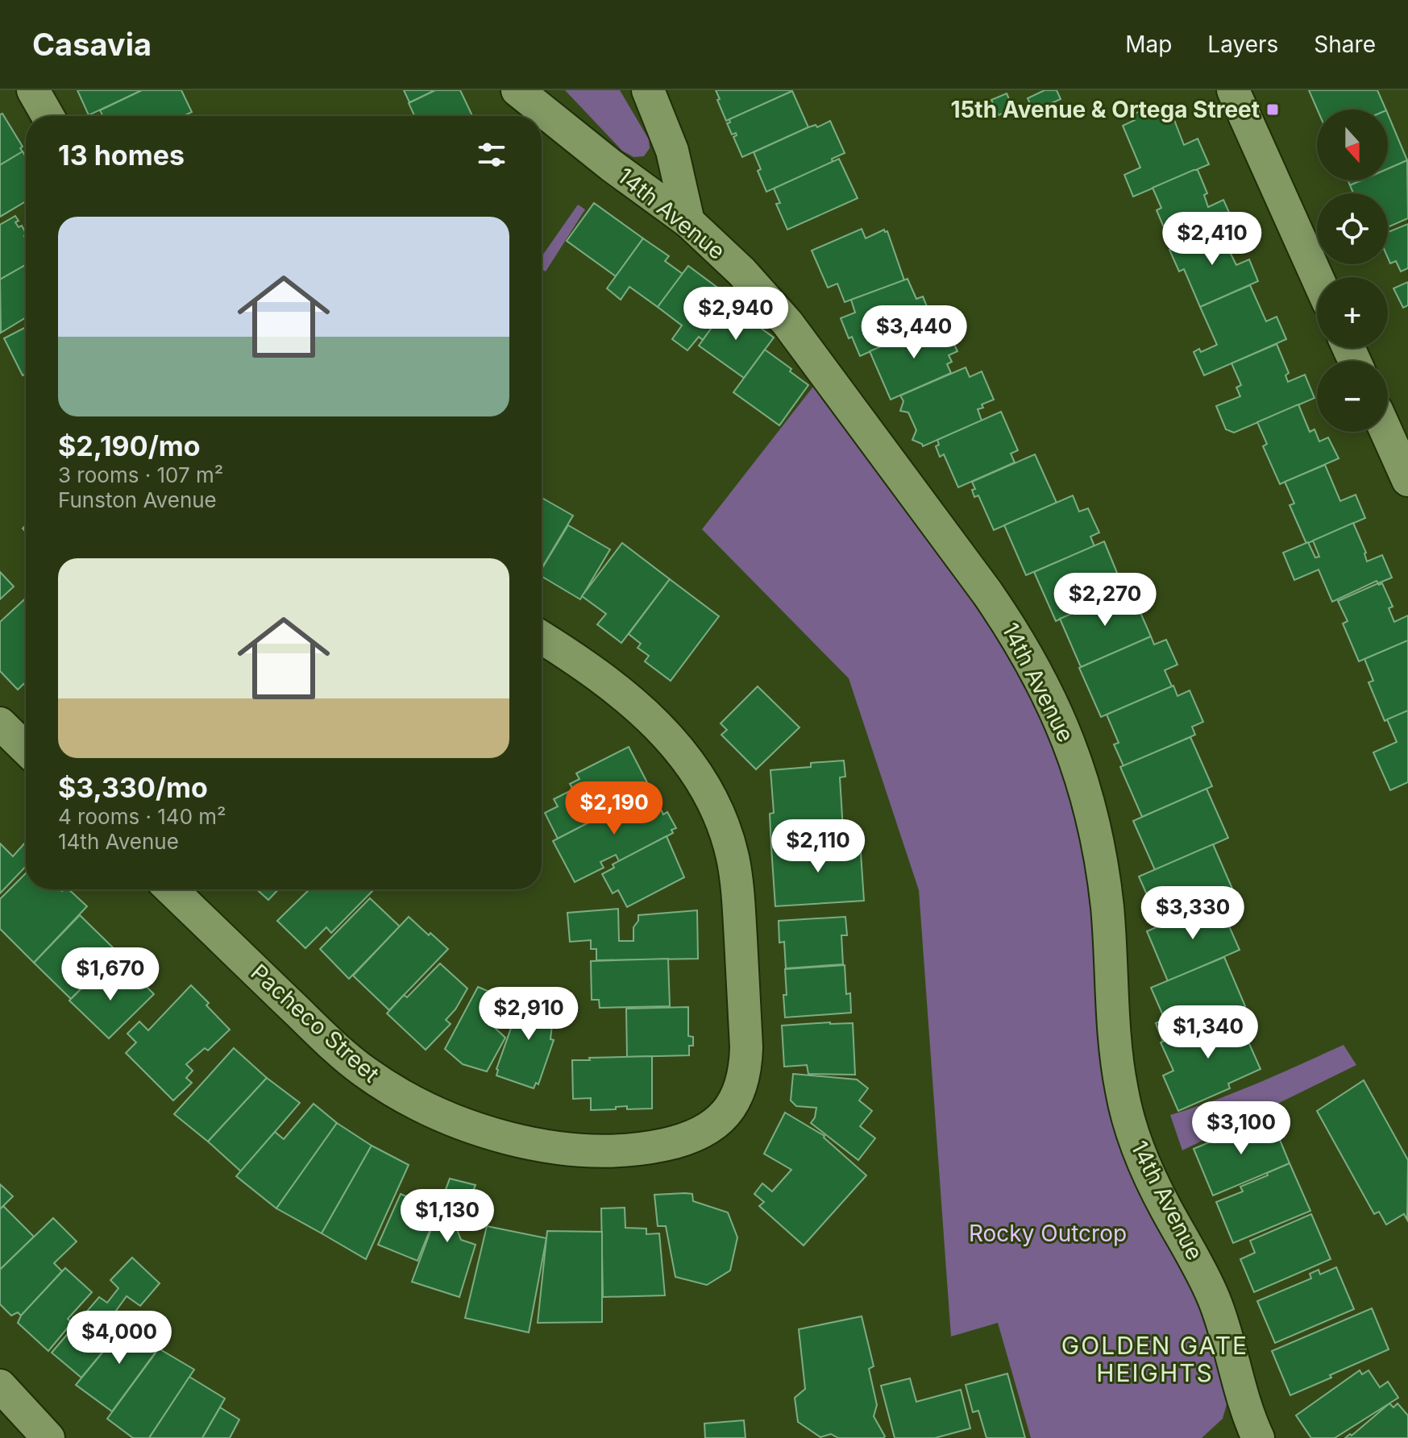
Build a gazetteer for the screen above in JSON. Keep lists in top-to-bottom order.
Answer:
{
  "streets": {
    "street": ["14th Avenue", "Pacheco Street"]
  },
  "districts": ["GOLDEN GATE HEIGHTS"],
  "parks": ["Rocky Outcrop"],
  "places": {
    "transit": ["15th Avenue & Ortega Street"]
  },
  "north": "bottom",
  "page": {
    "header": "Casavia",
    "nav": ["Map", "Layers", "Share"],
    "map_buttons": ["+", "−"],
    "heading": "13 homes",
    "list": [
      {
        "name": "$2,190/mo",
        "note": "3 rooms · 107 m² · Funston Avenue"
      },
      {
        "name": "$3,330/mo",
        "note": "4 rooms · 140 m² · 14th Avenue"
      }
    ],
    "price": [
      "$2,410",
      "$2,940",
      "$3,440",
      "$2,270",
      "$2,190",
      "$2,110",
      "$3,330",
      "$1,670",
      "$2,910",
      "$1,340",
      "$3,100",
      "$1,130",
      "$4,000"
    ]
  }
}
